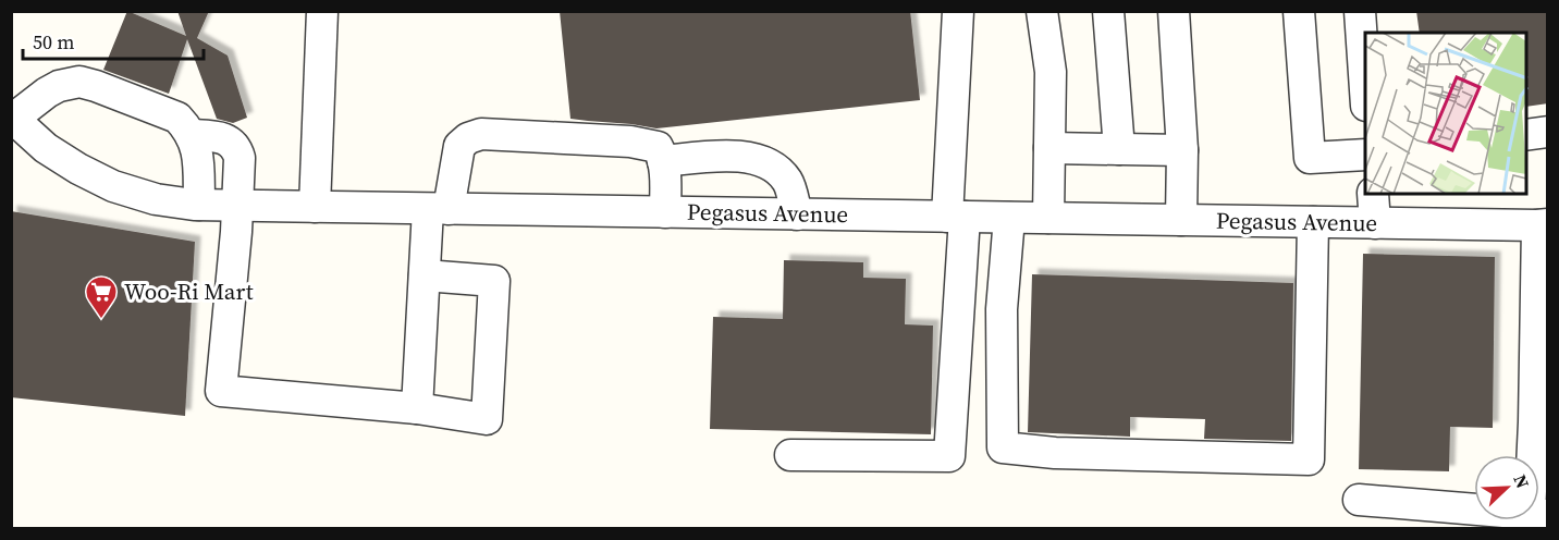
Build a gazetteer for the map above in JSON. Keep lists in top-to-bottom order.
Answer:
{
  "streets": {
    "street": ["Pegasus Avenue"]
  },
  "places": {
    "supermarket": ["Woo-Ri Mart"]
  },
  "scale_bar": "50 m",
  "north": "top right"
}
